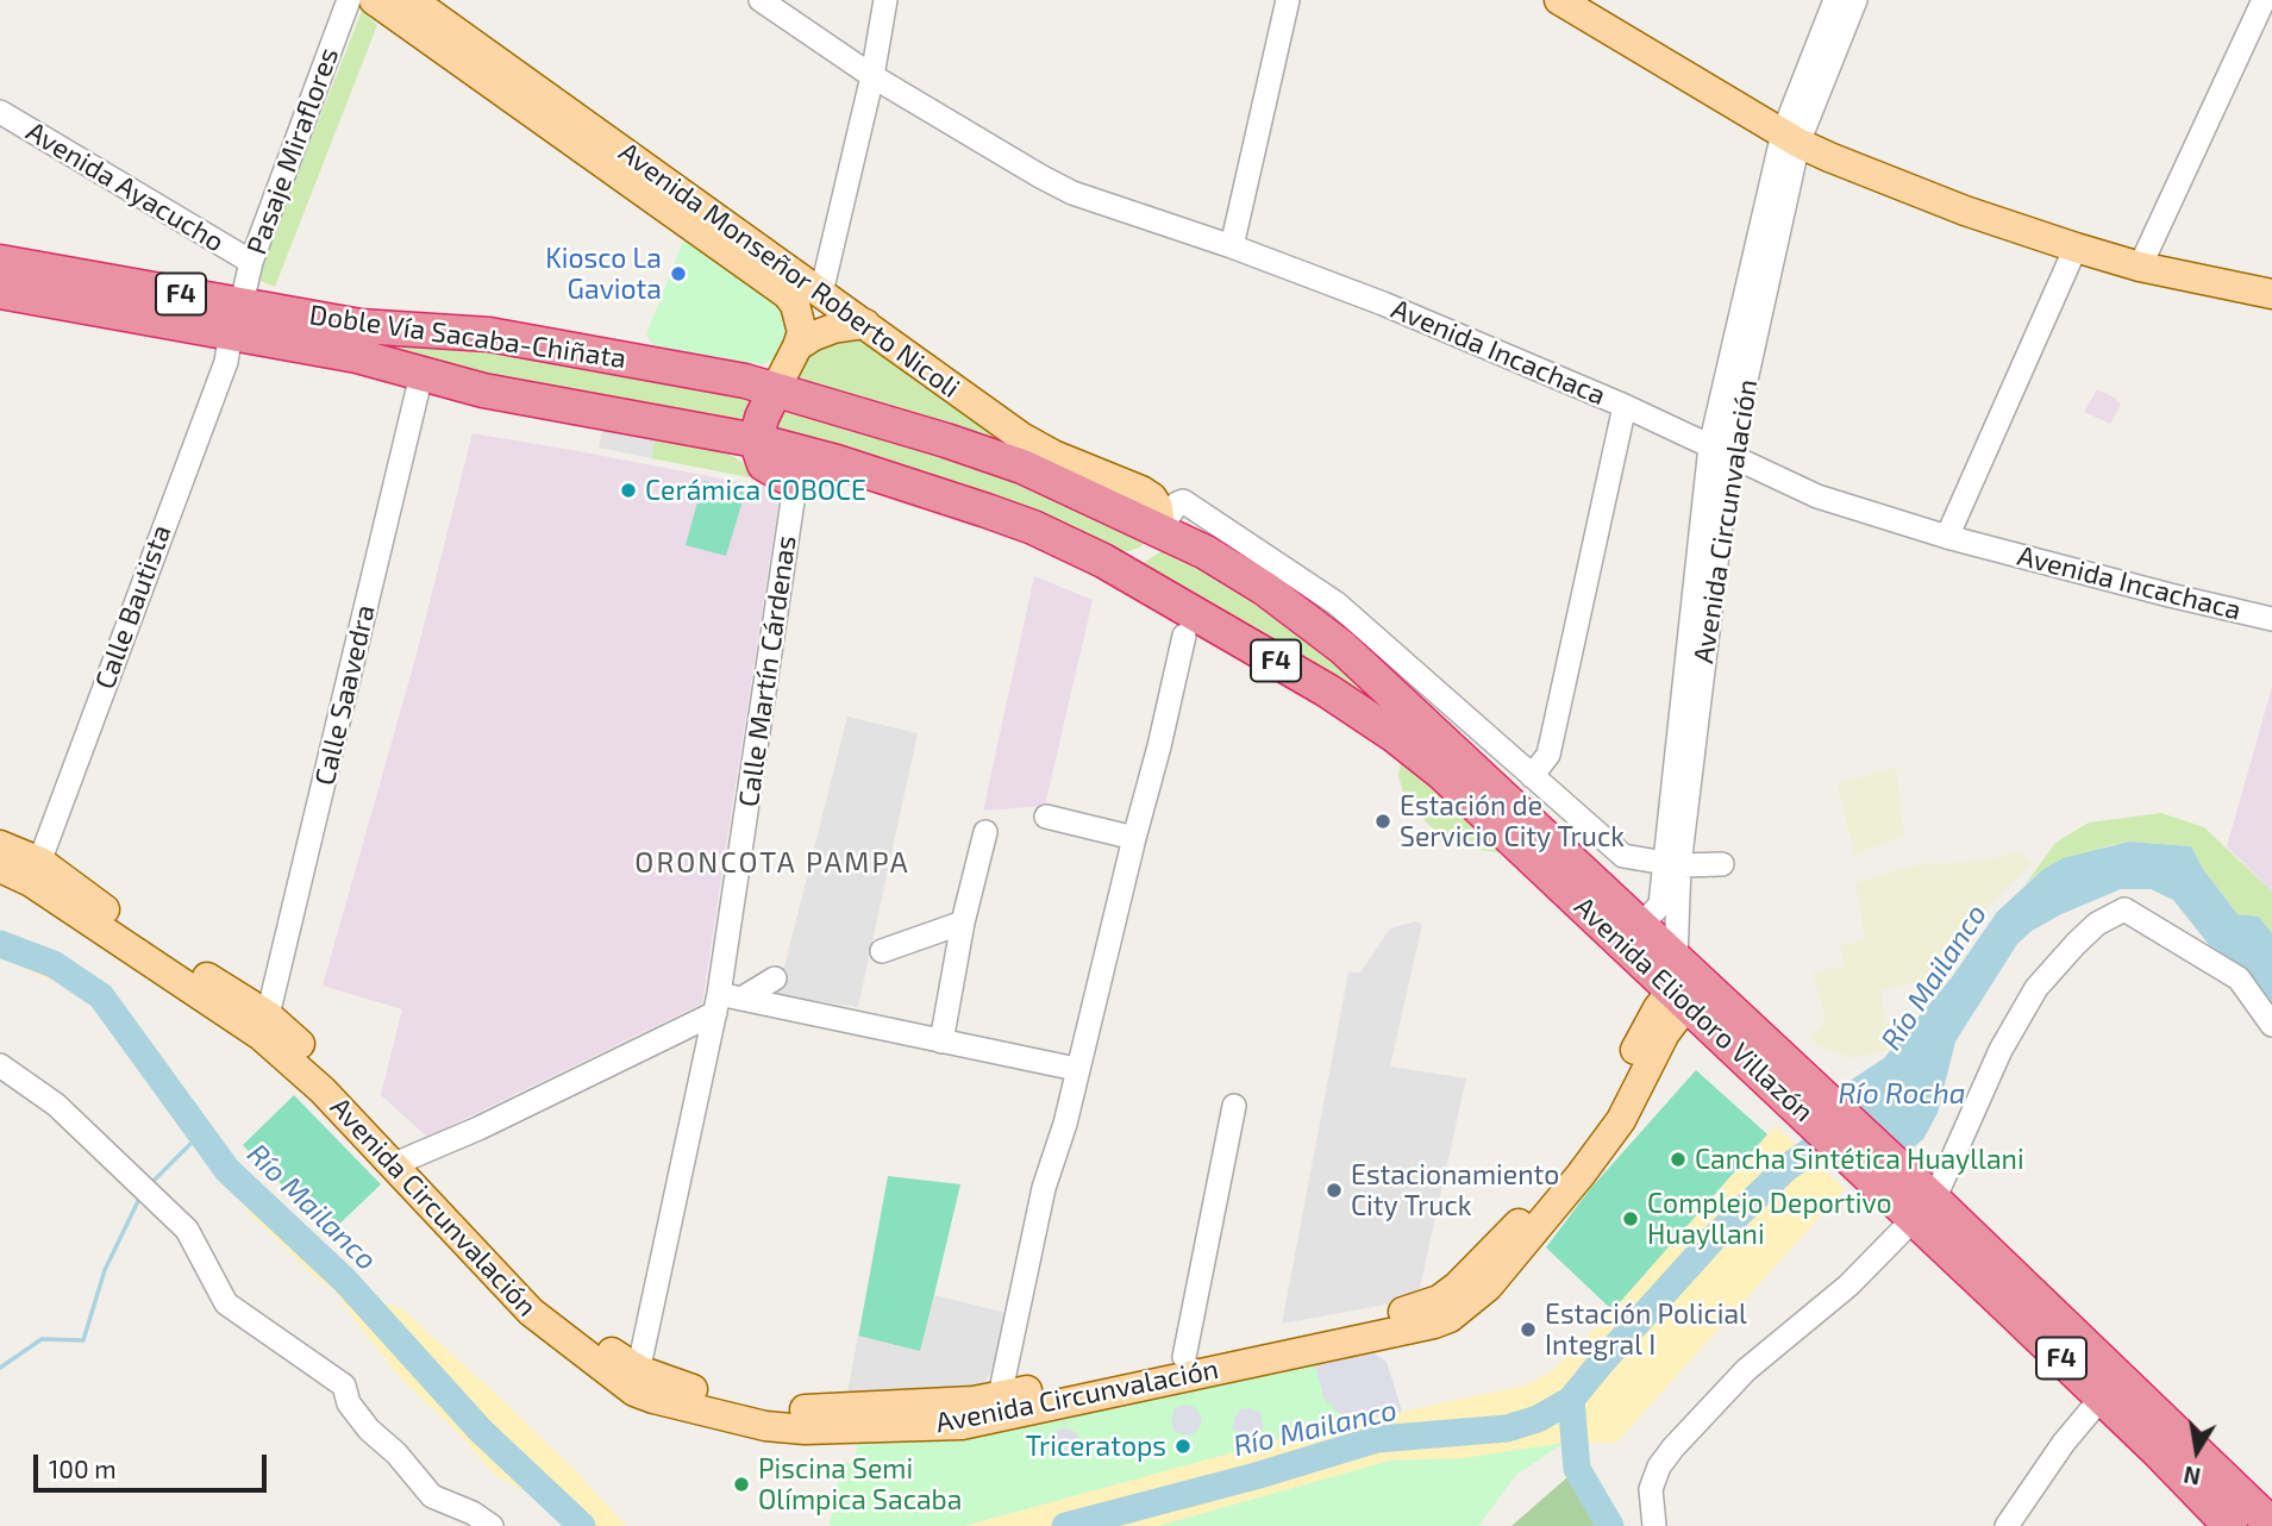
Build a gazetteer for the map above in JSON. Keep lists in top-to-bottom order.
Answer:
{
  "streets": {
    "highway": ["F4", "Doble Vía Sacaba-Chiñata", "Avenida Eliodoro Villazón"],
    "main road": ["Avenida Monseñor Roberto Nicoli", "Avenida Circunvalación"],
    "street": [
      "Pasaje Miraflores",
      "Avenida Ayacucho",
      "Avenida Incachaca",
      "Calle Bautista",
      "Calle Martín Cárdenas",
      "Calle Saavedra"
    ]
  },
  "crossings": [
    ["Pasaje Miraflores", "Avenida Ayacucho"],
    ["Pasaje Miraflores", "Doble Vía Sacaba-Chiñata"],
    ["Pasaje Miraflores", "Calle Bautista"],
    ["Avenida Monseñor Roberto Nicoli", "Doble Vía Sacaba-Chiñata"],
    ["Avenida Monseñor Roberto Nicoli", "Avenida Eliodoro Villazón"],
    ["Doble Vía Sacaba-Chiñata", "Calle Bautista"],
    ["Doble Vía Sacaba-Chiñata", "Calle Saavedra"],
    ["Doble Vía Sacaba-Chiñata", "Avenida Eliodoro Villazón"],
    ["Avenida Incachaca", "Avenida Circunvalación"],
    ["Avenida Circunvalación", "Calle Bautista"],
    ["Avenida Circunvalación", "Calle Martín Cárdenas"],
    ["Avenida Circunvalación", "Calle Saavedra"],
    ["Avenida Circunvalación", "Avenida Eliodoro Villazón"]
  ],
  "districts": ["ORONCOTA PAMPA"],
  "water": ["Río Mailanco", "Río Rocha"],
  "places": [
    "Kiosco La Gaviota",
    "Cerámica COBOCE",
    "Estación de Servicio City Truck",
    "Cancha Sintética Huayllani",
    "Estacionamiento City Truck",
    "Complejo Deportivo Huayllani",
    "Estación Policial Integral I",
    "Triceratops",
    "Piscina Semi Olímpica Sacaba"
  ],
  "scale_bar": "100 m",
  "north": "bottom"
}
